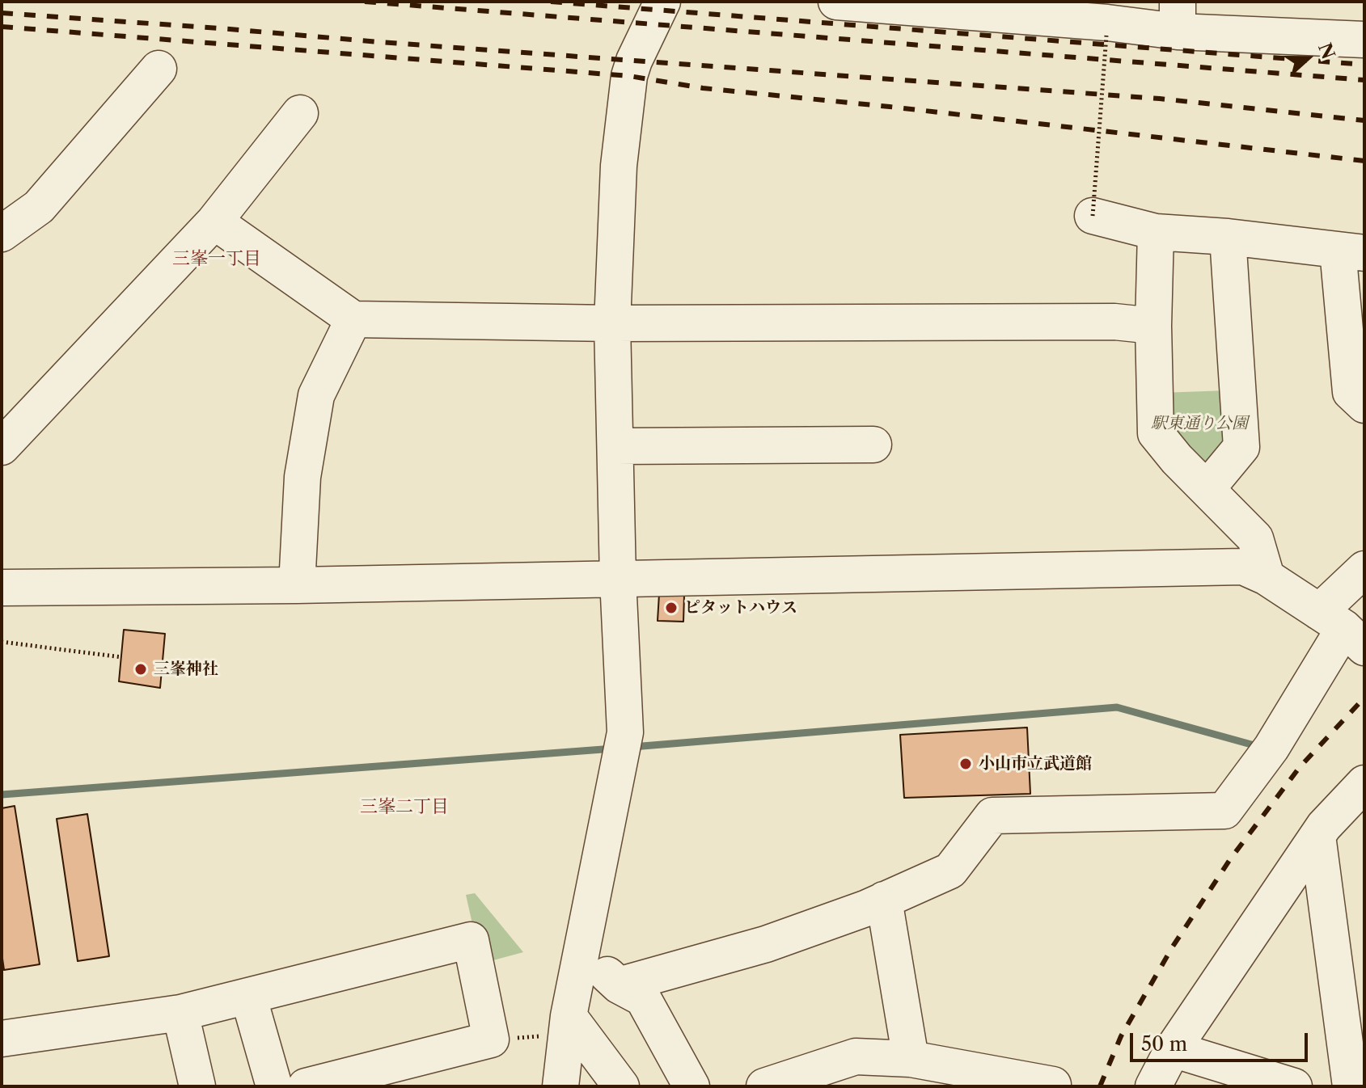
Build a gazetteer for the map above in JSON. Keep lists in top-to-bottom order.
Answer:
{
  "districts": ["三峯一丁目", "三峯二丁目"],
  "parks": ["駅東通り公園"],
  "places": ["ピタットハウス", "三峯神社", "小山市立武道館"],
  "scale_bar": "50 m",
  "north": "right"
}
